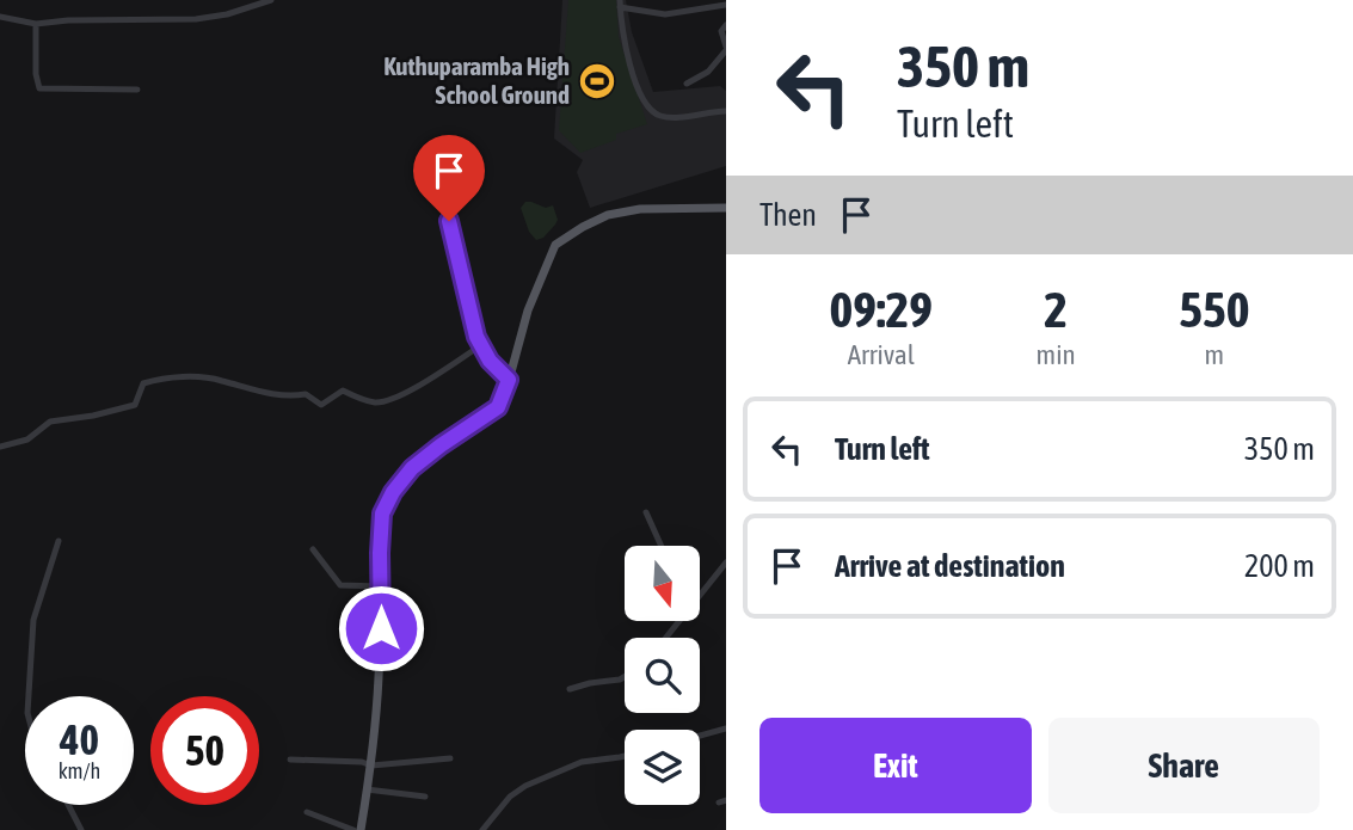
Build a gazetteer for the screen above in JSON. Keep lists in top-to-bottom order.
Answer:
{
  "places": {
    "sports": ["Kuthuparamba High School Ground"]
  },
  "north": "bottom",
  "page": {
    "turn": ["350 m", "Turn left"],
    "then": "Then",
    "eta": [
      "09:29",
      "Arrival",
      "2",
      "min",
      "550",
      "m"
    ],
    "list": [
      {
        "name": "Turn left",
        "value": "350 m"
      },
      {
        "name": "Arrive at destination",
        "value": "200 m"
      }
    ],
    "speed": "40 km/h",
    "limit": "50",
    "buttons": ["Exit", "Share"]
  }
}
